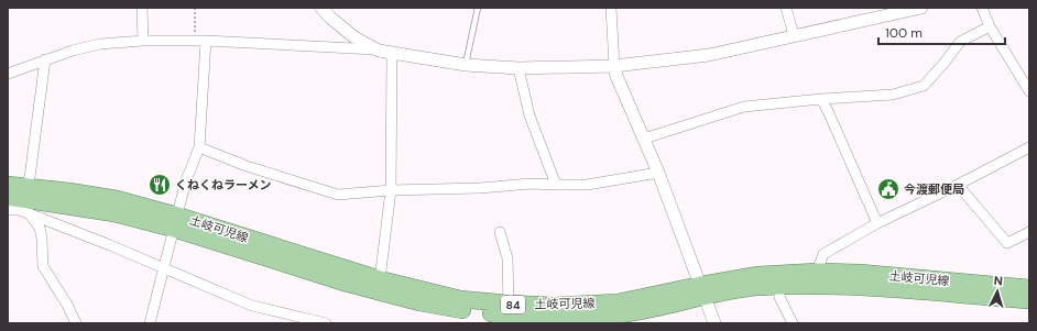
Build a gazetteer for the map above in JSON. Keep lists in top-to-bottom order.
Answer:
{
  "streets": {
    "main road": ["土岐可児線", "84"]
  },
  "places": {
    "restaurant": ["くねくねラーメン"],
    "public building": ["今渡郵便局"]
  },
  "scale_bar": "100 m",
  "north": "top"
}
